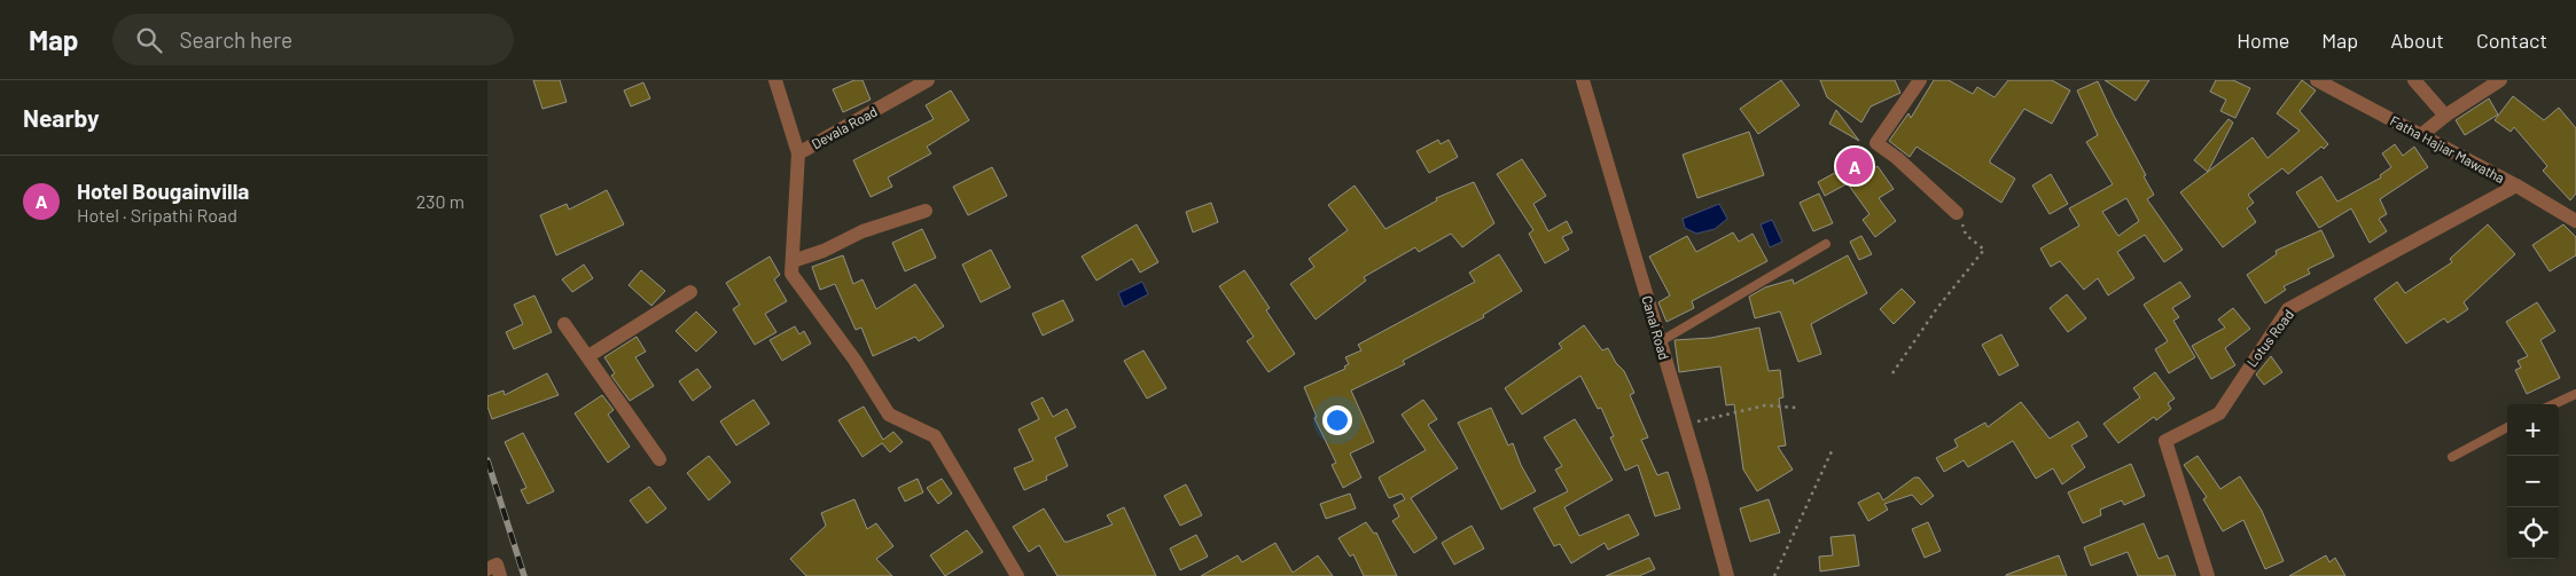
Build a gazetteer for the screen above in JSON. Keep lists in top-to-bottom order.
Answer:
{
  "streets": {
    "street": [
      "Devala Road",
      "Fatha Hajiar Mawatha",
      "Canal Road",
      "Lotus Road"
    ]
  },
  "crossings": [
    ["Fatha Hajiar Mawatha", "Lotus Road"]
  ],
  "page": {
    "header": "Map",
    "search": "Search here",
    "nav": [
      "Home",
      "Map",
      "About",
      "Contact"
    ],
    "heading": "Nearby",
    "pins": "A",
    "list": [
      {
        "mark": "A",
        "name": "Hotel Bougainvilla",
        "note": "Hotel · Sripathi Road",
        "value": "230 m"
      }
    ],
    "map_buttons": ["+", "−"]
  }
}
